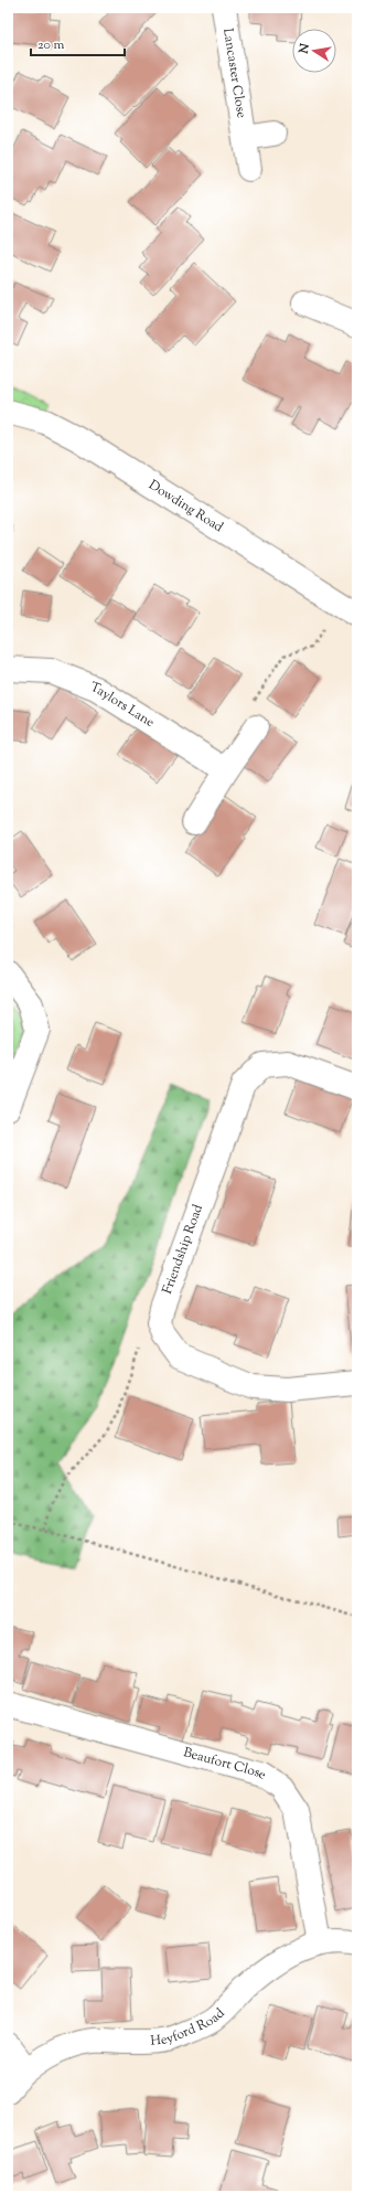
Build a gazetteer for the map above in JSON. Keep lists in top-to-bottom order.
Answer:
{
  "streets": {
    "street": [
      "Lancaster Close",
      "Dowding Road",
      "Taylors Lane",
      "Friendship Road",
      "Beaufort Close",
      "Heyford Road"
    ]
  },
  "crossings": [
    ["Beaufort Close", "Heyford Road"]
  ],
  "scale_bar": "20 m",
  "north": "left"
}
